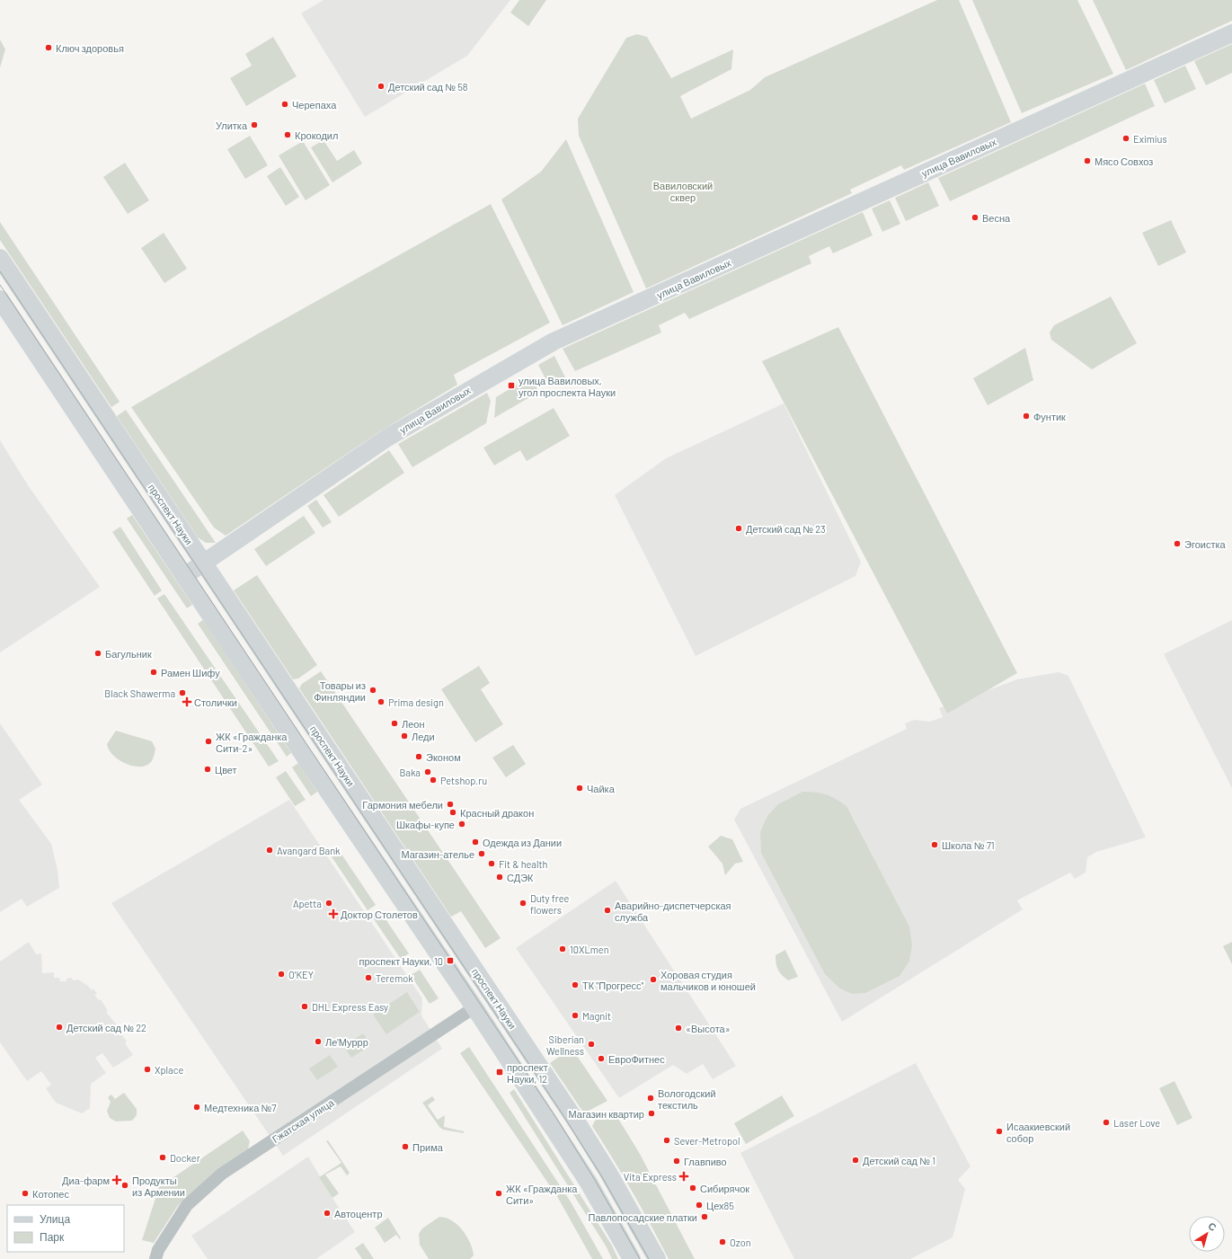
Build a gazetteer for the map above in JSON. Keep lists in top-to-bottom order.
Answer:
{
  "streets": {
    "main road": ["улица Вавиловых", "проспект Науки"],
    "street": ["Гжатская улица"]
  },
  "crossings": [
    ["улица Вавиловых", "проспект Науки"]
  ],
  "parks": ["Вавиловский сквер"],
  "places": {
    "other": [
      "Ключ здоровья",
      "Детский сад № 58",
      "Черепаха",
      "Улитка",
      "Крокодил",
      "Eximius",
      "Мясо Совхоз",
      "Весна",
      "Фунтик",
      "Детский сад № 23",
      "Эгоистка",
      "Багульник",
      "Рамен Шифу",
      "Товары из Финляндии",
      "Black Shawerma",
      "Prima design",
      "Леон",
      "Леди",
      "ЖК «Гражданка Сити-2»",
      "Эконом",
      "Цвет",
      "Baka",
      "Petshop.ru",
      "Чайка",
      "Гармония мебели",
      "Красный дракон",
      "Шкафы-купе",
      "Одежда из Дании",
      "Школа № 71",
      "Avangard Bank",
      "Магазин-ателье",
      "Fit & health",
      "СДЭК",
      "Apetta",
      "Duty free flowers",
      "Аварийно-диспетчерская служба",
      "10XLmen",
      "O’KEY",
      "Teremok",
      "Хоровая студия мальчиков и юношей",
      "ТК \"Прогресс\"",
      "DHL Express Easy",
      "Magnit",
      "Детский сад № 22",
      "«Высота»",
      "Ле'Муррр",
      "Siberian Wellness",
      "ЕвроФитнес",
      "Xplace",
      "Вологодский текстиль",
      "Медтехника №7",
      "Магазин квартир",
      "Laser Love",
      "Исаакиевский собор",
      "Sever-Metropol",
      "Прима",
      "Docker",
      "Детский сад № 1",
      "Главпиво",
      "Продукты из Армении",
      "Сибирячок",
      "Котопес",
      "ЖК «Гражданка Сити»",
      "Цех85",
      "Автоцентр",
      "Павлопосадские платки",
      "Ozon"
    ],
    "transit": ["улица Вавиловых, угол проспекта Науки", "проспект Науки, 10", "проспект Науки, 12"],
    "health": [
      "Столички",
      "Доктор Столетов",
      "Vita Express",
      "Диа-фарм"
    ]
  },
  "legend": ["Улица", "Парк"],
  "north": "top right"
}
